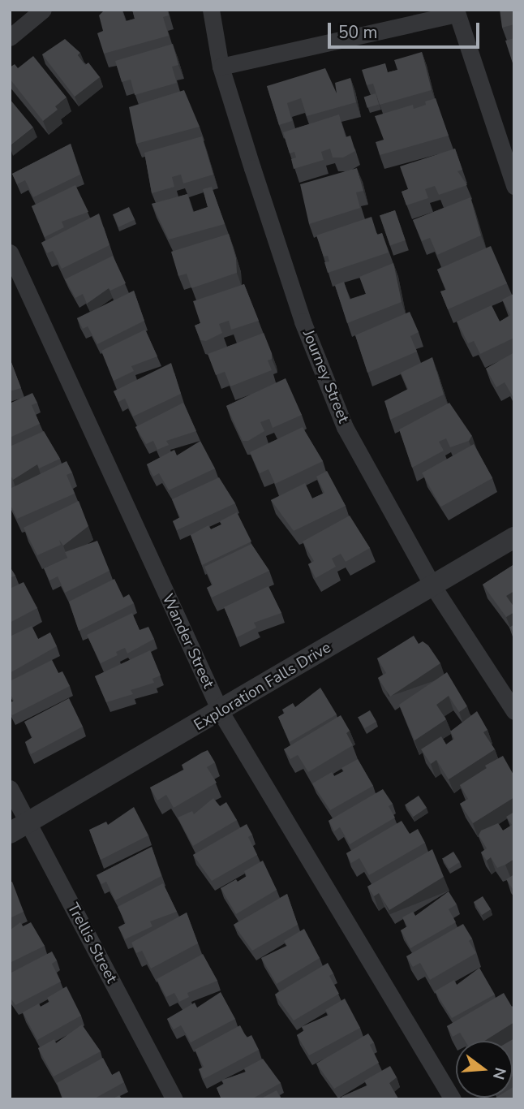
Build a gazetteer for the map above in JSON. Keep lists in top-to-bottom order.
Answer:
{
  "streets": {
    "street": [
      "Journey Street",
      "Wander Street",
      "Exploration Falls Drive",
      "Trellis Street"
    ]
  },
  "crossings": [
    ["Journey Street", "Exploration Falls Drive"],
    ["Wander Street", "Exploration Falls Drive"],
    ["Exploration Falls Drive", "Trellis Street"]
  ],
  "scale_bar": "50 m",
  "north": "right"
}
